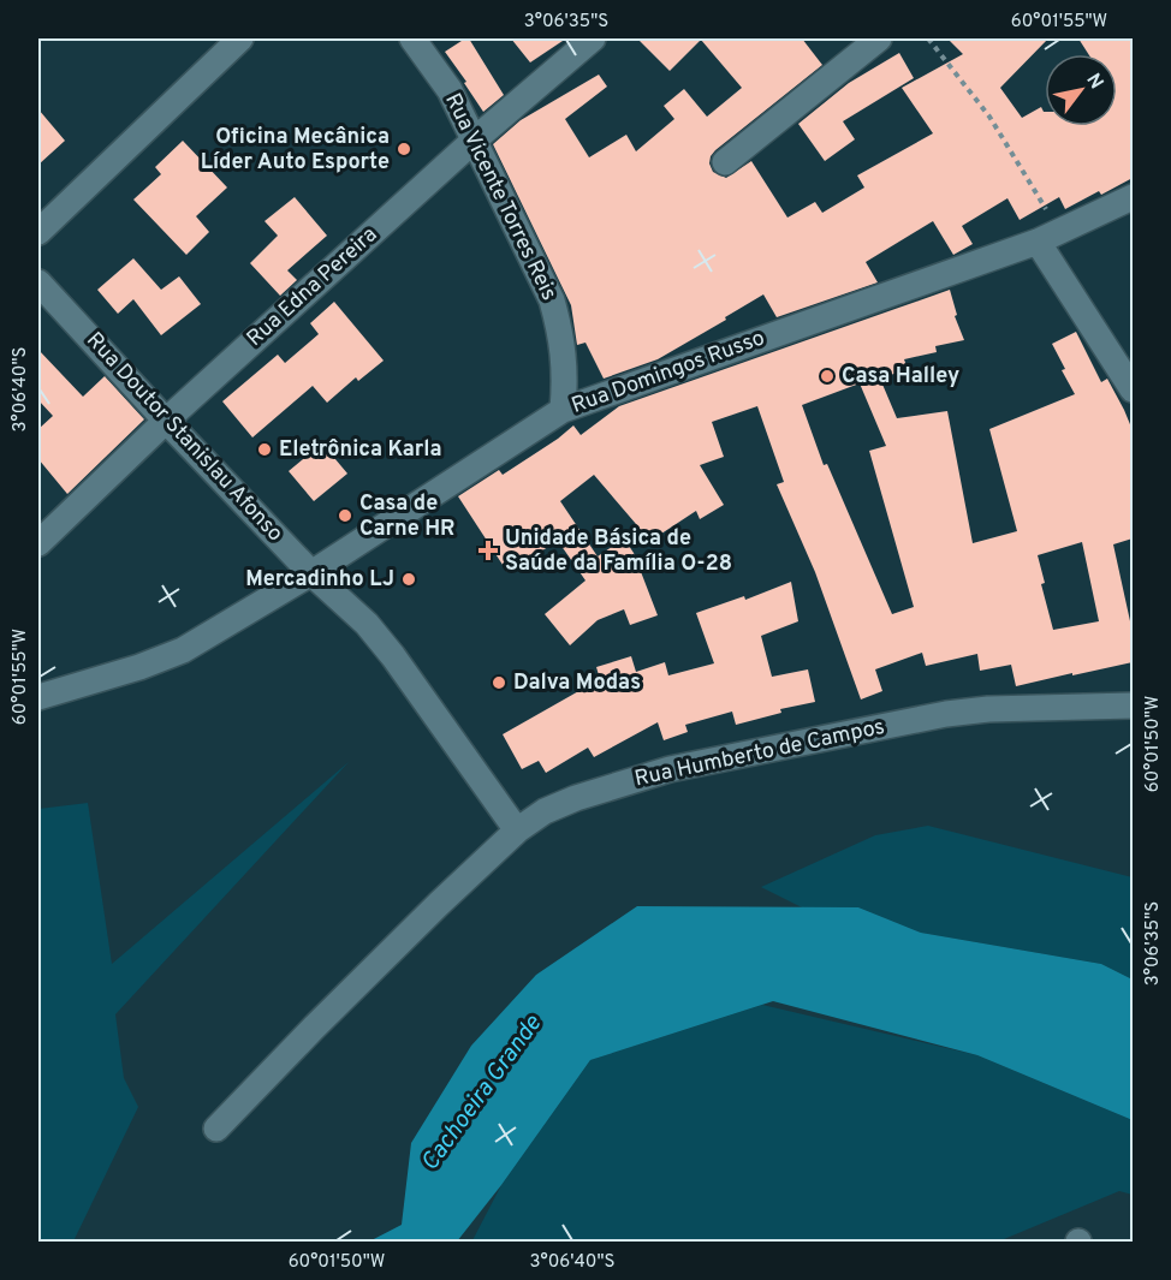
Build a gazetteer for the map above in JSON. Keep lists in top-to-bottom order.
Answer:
{
  "streets": {
    "street": [
      "Rua Vicente Torres Reis",
      "Rua Edna Pereira",
      "Rua Domingos Russo",
      "Rua Doutor Stanislau Afonso",
      "Rua Humberto de Campos"
    ]
  },
  "crossings": [
    ["Rua Vicente Torres Reis", "Rua Edna Pereira"],
    ["Rua Vicente Torres Reis", "Rua Domingos Russo"],
    ["Rua Edna Pereira", "Rua Doutor Stanislau Afonso"],
    ["Rua Domingos Russo", "Rua Doutor Stanislau Afonso"],
    ["Rua Doutor Stanislau Afonso", "Rua Humberto de Campos"]
  ],
  "water": ["Cachoeira Grande"],
  "places": {
    "other": [
      "Oficina Mecânica Líder Auto Esporte",
      "Casa Halley",
      "Eletrônica Karla",
      "Casa de Carne HR",
      "Mercadinho LJ",
      "Dalva Modas"
    ],
    "health": ["Unidade Básica de Saúde da Família O-28"]
  },
  "north": "top right",
  "coordinates": [
    "3°06'35\"S",
    "60°01'55\"W",
    "3°06'40\"S",
    "60°01'50\"W"
  ]
}
